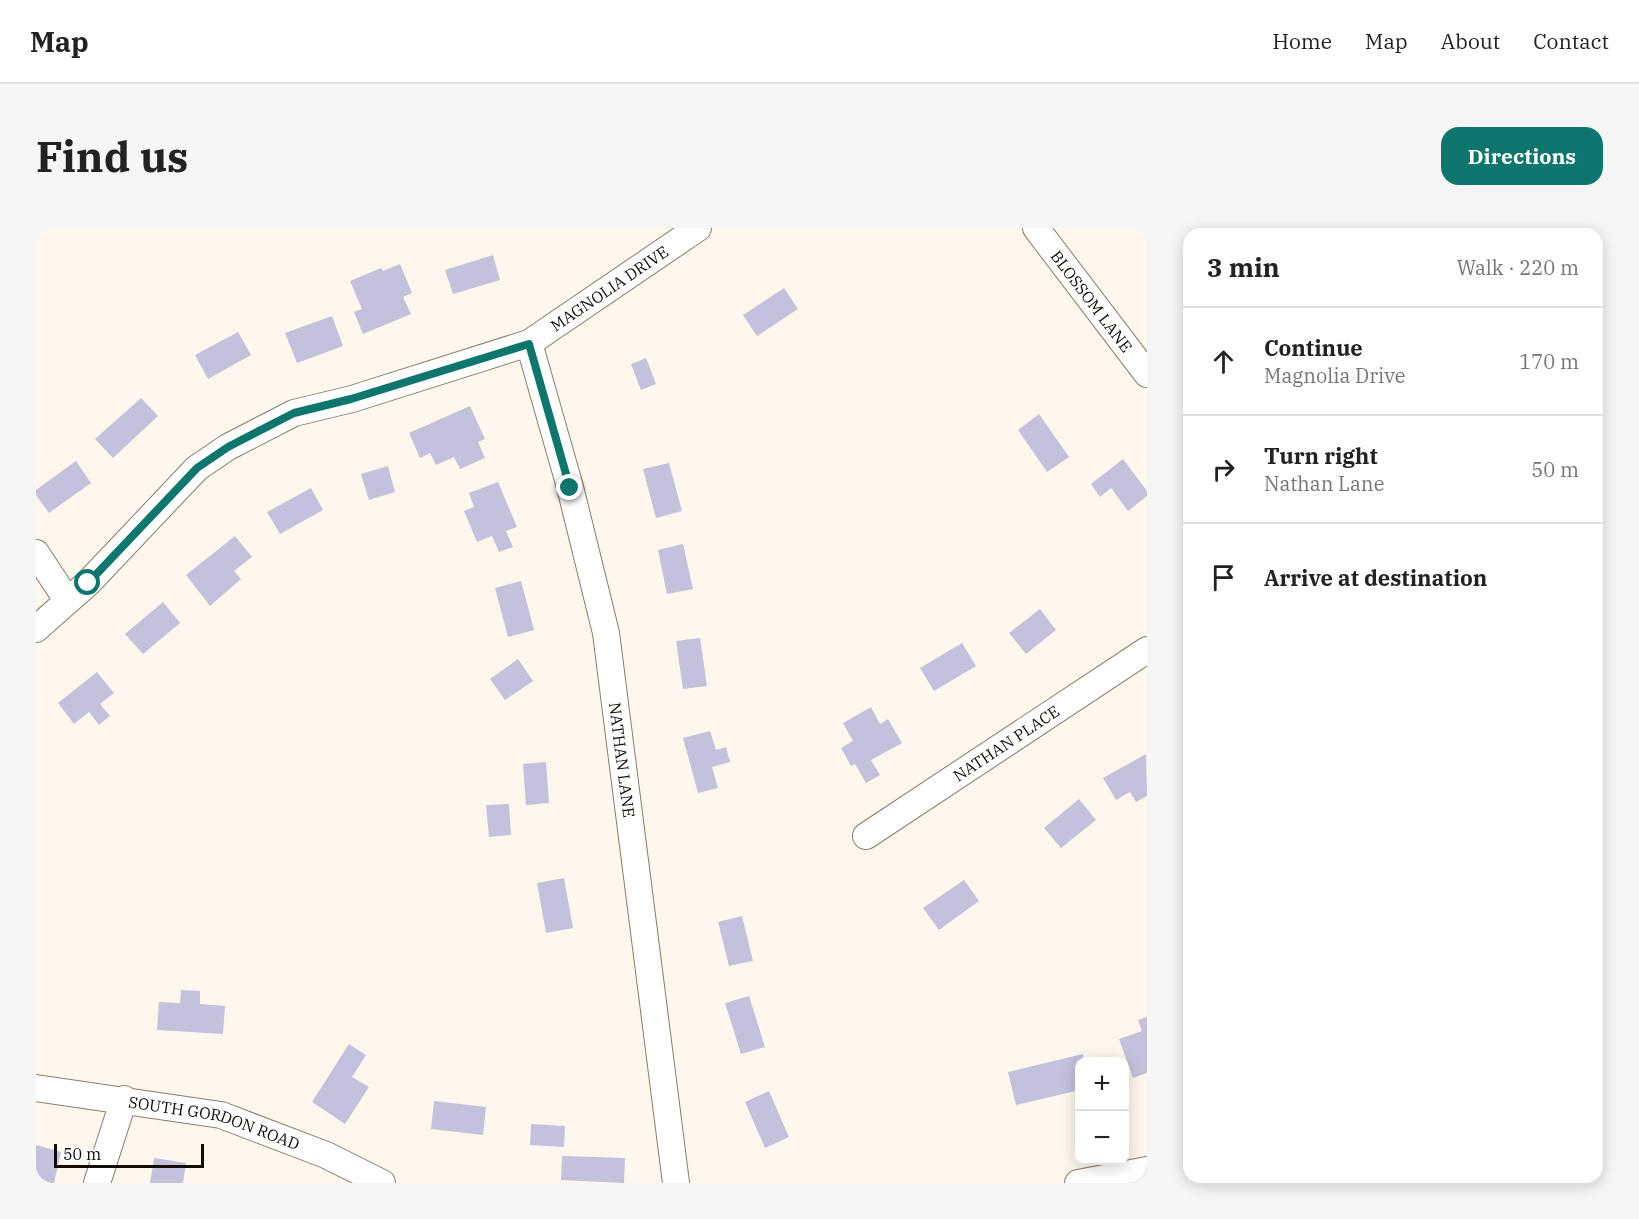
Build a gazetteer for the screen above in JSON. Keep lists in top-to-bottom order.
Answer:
{
  "streets": {
    "street": [
      "MAGNOLIA DRIVE",
      "BLOSSOM LANE",
      "NATHAN PLACE",
      "NATHAN LANE",
      "SOUTH GORDON ROAD"
    ]
  },
  "crossings": [
    ["MAGNOLIA DRIVE", "NATHAN LANE"]
  ],
  "scale_bar": "50 m",
  "page": {
    "header": "Map",
    "nav": [
      "Home",
      "Map",
      "About",
      "Contact"
    ],
    "buttons": "Directions",
    "title": "Find us",
    "heading": ["3 min", "Walk · 220 m"],
    "list": [
      ["Continue", "Magnolia Drive", "170 m"],
      ["Turn right", "Nathan Lane", "50 m"],
      "Arrive at destination"
    ],
    "map_buttons": ["+", "−"],
    "scale": "50 m"
  }
}
